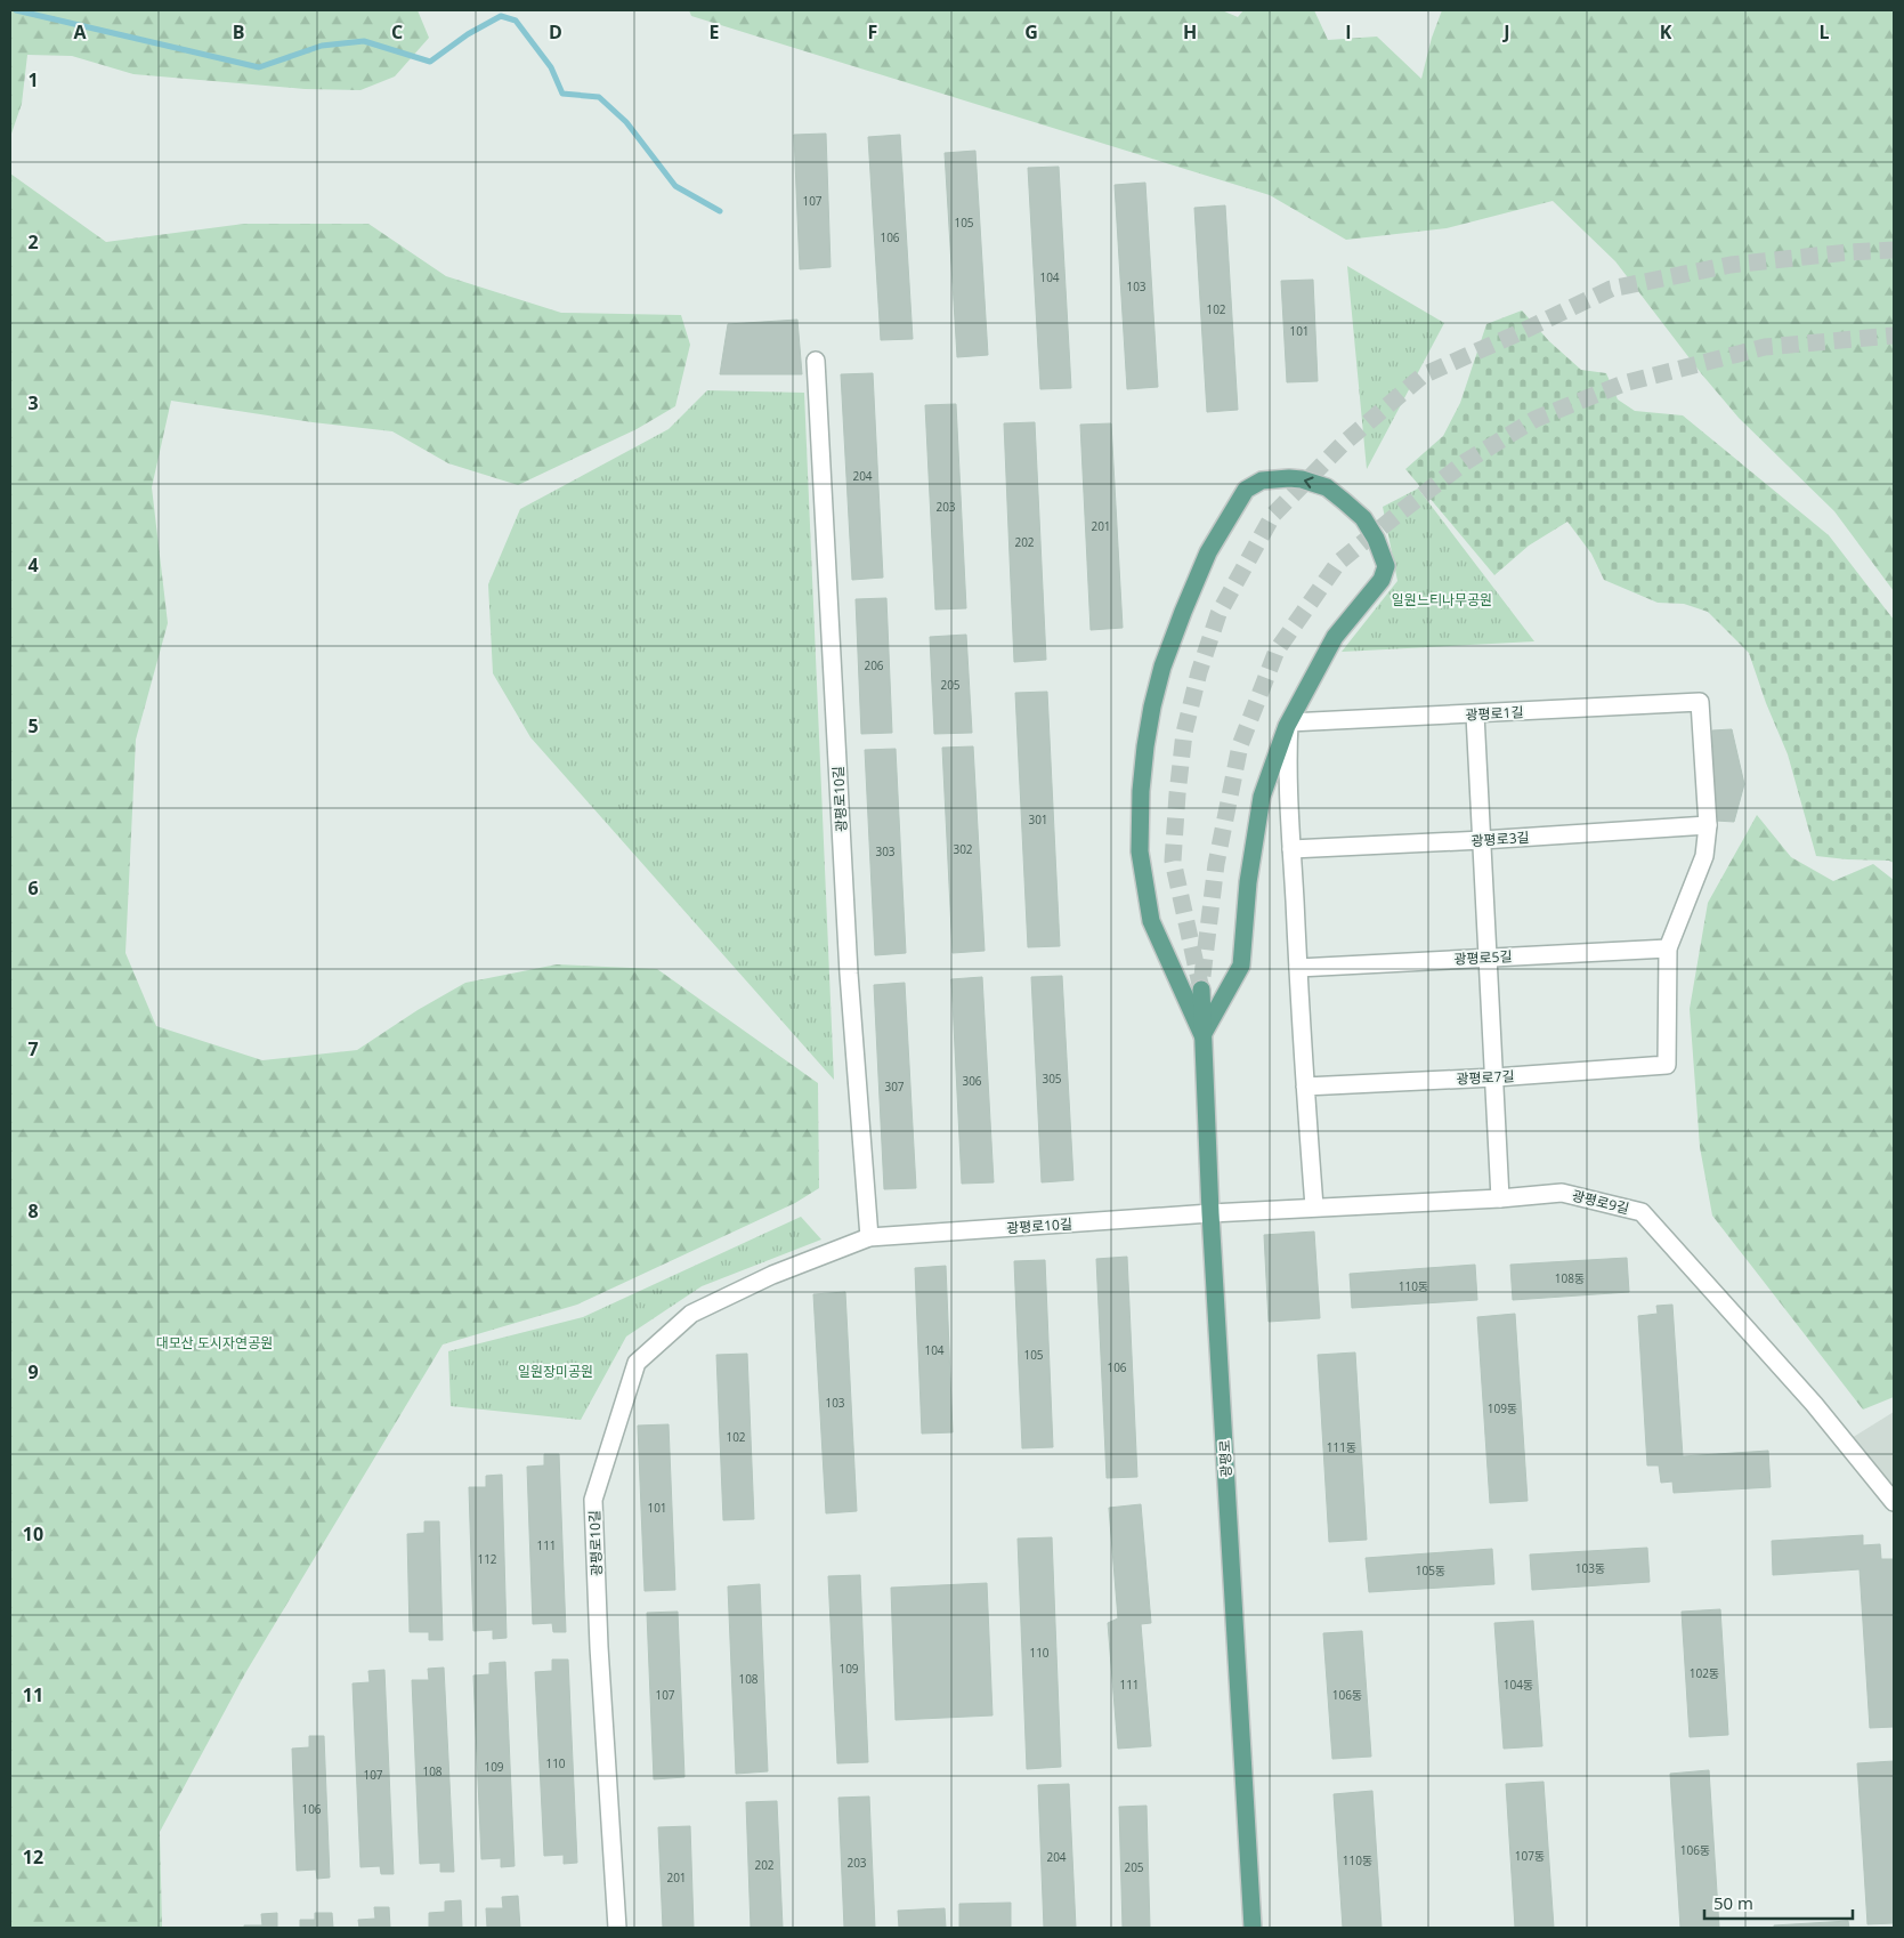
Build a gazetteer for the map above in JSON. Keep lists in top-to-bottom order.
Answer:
{
  "streets": {
    "main road": ["광평로"],
    "street": [
      "광평로1길",
      "광평로10길",
      "광평로3길",
      "광평로5길",
      "광평로7길",
      "광평로9길"
    ]
  },
  "crossings": [
    ["광평로1길", "광평로3길"],
    ["광평로10길", "광평로9길"],
    ["광평로10길", "광평로"],
    ["광평로5길", "광평로7길"],
    ["광평로9길", "광평로"]
  ],
  "parks": ["일원느티나무공원", "대모산 도시자연공원", "일원장미공원"],
  "house_numbers": [
    "107",
    "105",
    "106",
    "104",
    "103",
    "102",
    "101",
    "204",
    "203",
    "201",
    "202",
    "206",
    "205",
    "301",
    "302",
    "303",
    "305",
    "306",
    "307",
    "108동",
    "110동",
    "104",
    "105",
    "106",
    "103",
    "109동",
    "102",
    "111동",
    "101",
    "111",
    "112",
    "103동",
    "105동",
    "110",
    "109",
    "102동",
    "108",
    "111",
    "104동",
    "107",
    "106동",
    "110",
    "109",
    "108",
    "107",
    "106",
    "106동",
    "107동",
    "204",
    "110동",
    "203",
    "202",
    "205",
    "201"
  ],
  "scale_bar": "50 m",
  "grid": {
    "columns": [
      "A",
      "B",
      "C",
      "D",
      "E",
      "F",
      "G",
      "H",
      "I",
      "J",
      "K",
      "L"
    ],
    "rows": [
      "1",
      "2",
      "3",
      "4",
      "5",
      "6",
      "7",
      "8",
      "9",
      "10",
      "11",
      "12"
    ]
  }
}
